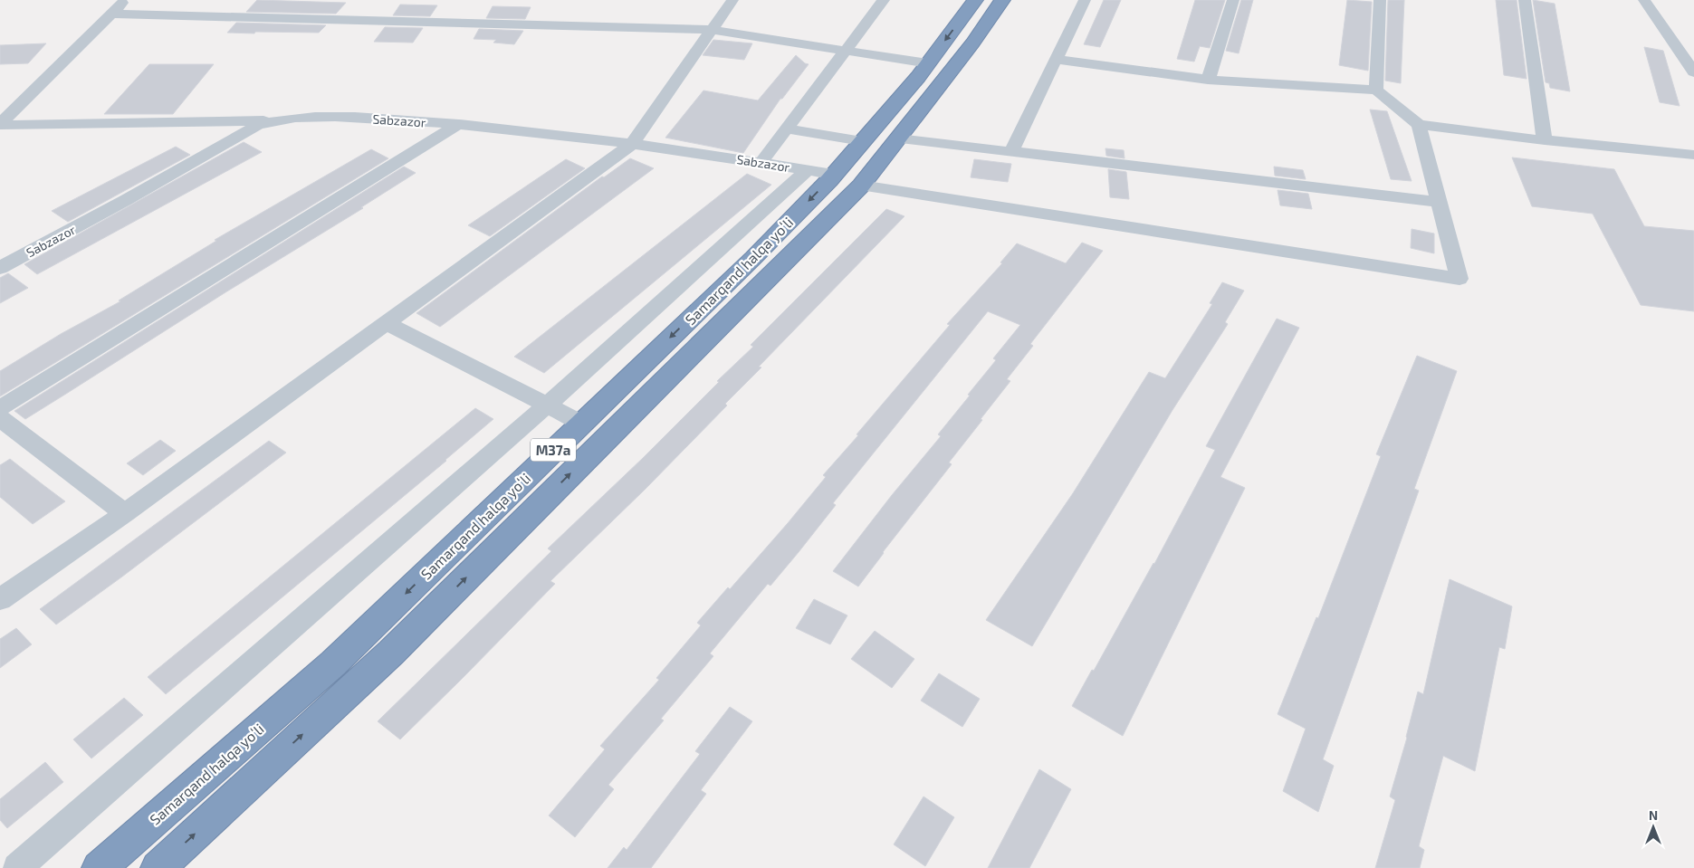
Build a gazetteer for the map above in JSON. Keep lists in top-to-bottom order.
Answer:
{
  "streets": {
    "highway": ["Samarqand halqa yoʻli", "M37a"],
    "street": ["Sabzazor"]
  },
  "crossings": [
    ["Sabzazor", "Samarqand halqa yoʻli"]
  ],
  "north": "top"
}
